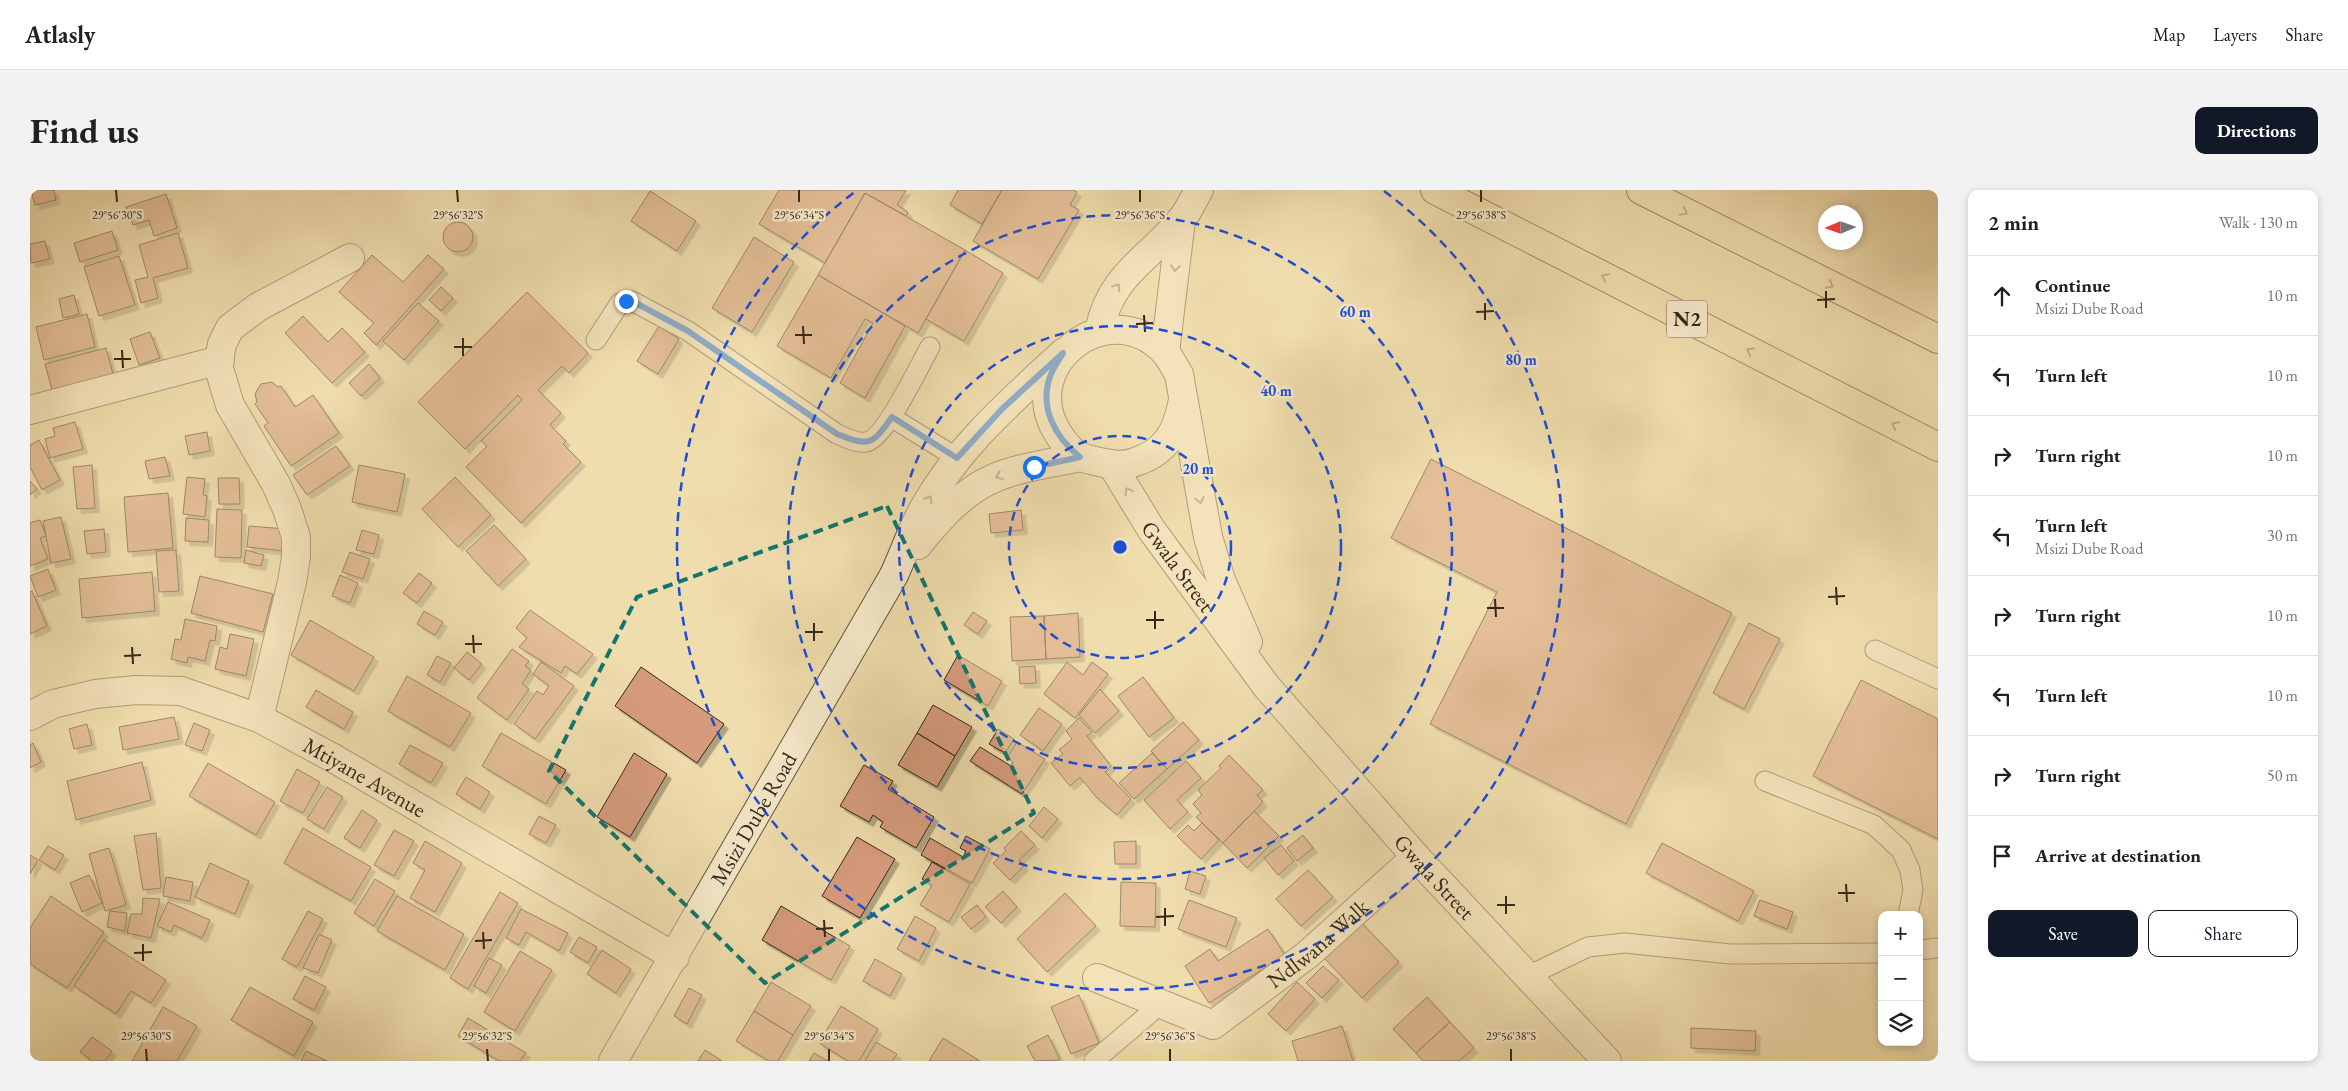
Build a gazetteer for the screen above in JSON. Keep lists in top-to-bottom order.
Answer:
{
  "streets": {
    "highway": ["N2"],
    "street": [
      "Gwala Street",
      "Mtiyane Avenue",
      "Msizi Dube Road",
      "Ndlwana Walk"
    ]
  },
  "crossings": [
    ["Gwala Street", "Msizi Dube Road"],
    ["Gwala Street", "Ndlwana Walk"],
    ["Mtiyane Avenue", "Msizi Dube Road"]
  ],
  "north": "left",
  "page": {
    "header": "Atlasly",
    "nav": ["Map", "Layers", "Share"],
    "buttons": [
      "Directions",
      ["Save", "Share"]
    ],
    "title": "Find us",
    "heading": ["2 min", "Walk · 130 m"],
    "list": [
      ["Continue", "Msizi Dube Road", "10 m"],
      ["Turn left", "10 m"],
      ["Turn right", "10 m"],
      ["Turn left", "Msizi Dube Road", "30 m"],
      ["Turn right", "10 m"],
      ["Turn left", "10 m"],
      ["Turn right", "50 m"],
      "Arrive at destination"
    ],
    "map_buttons": ["+", "−"]
  },
  "coordinates": [
    "29°56'30\"S",
    "29°56'32\"S",
    "29°56'34\"S",
    "29°56'36\"S",
    "29°56'38\"S"
  ],
  "rings": [
    "60 m",
    "80 m",
    "40 m",
    "20 m"
  ]
}
